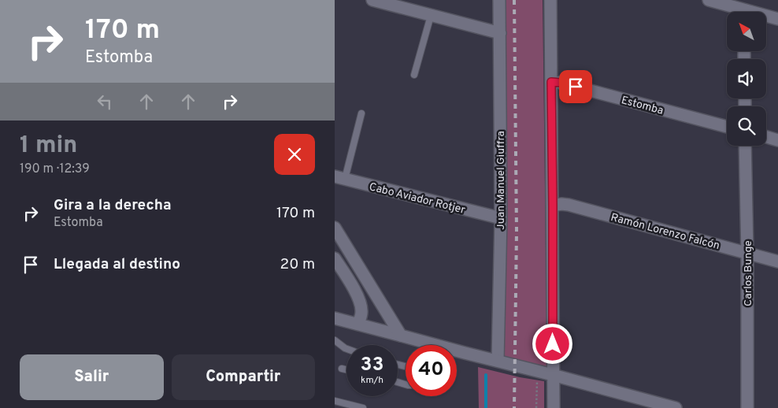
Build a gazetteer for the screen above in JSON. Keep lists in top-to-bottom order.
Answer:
{
  "streets": {
    "street": [
      "Estomba",
      "Juan Manuel Giuffra",
      "Cabo Aviador Rotjer",
      "Ramón Lorenzo Falcón",
      "Carlos Bunge"
    ]
  },
  "crossings": [
    ["Juan Manuel Giuffra", "Cabo Aviador Rotjer"],
    ["Ramón Lorenzo Falcón", "Carlos Bunge"]
  ],
  "north": "top left",
  "page": {
    "turn": ["170 m", "Estomba"],
    "heading": ["1 min", "190 m · 12:39"],
    "list": [
      {
        "name": "Gira a la derecha",
        "note": "Estomba",
        "value": "170 m"
      },
      {
        "name": "Llegada al destino",
        "value": "20 m"
      }
    ],
    "speed": "33 km/h",
    "limit": "40",
    "buttons": ["Salir", "Compartir"]
  }
}
